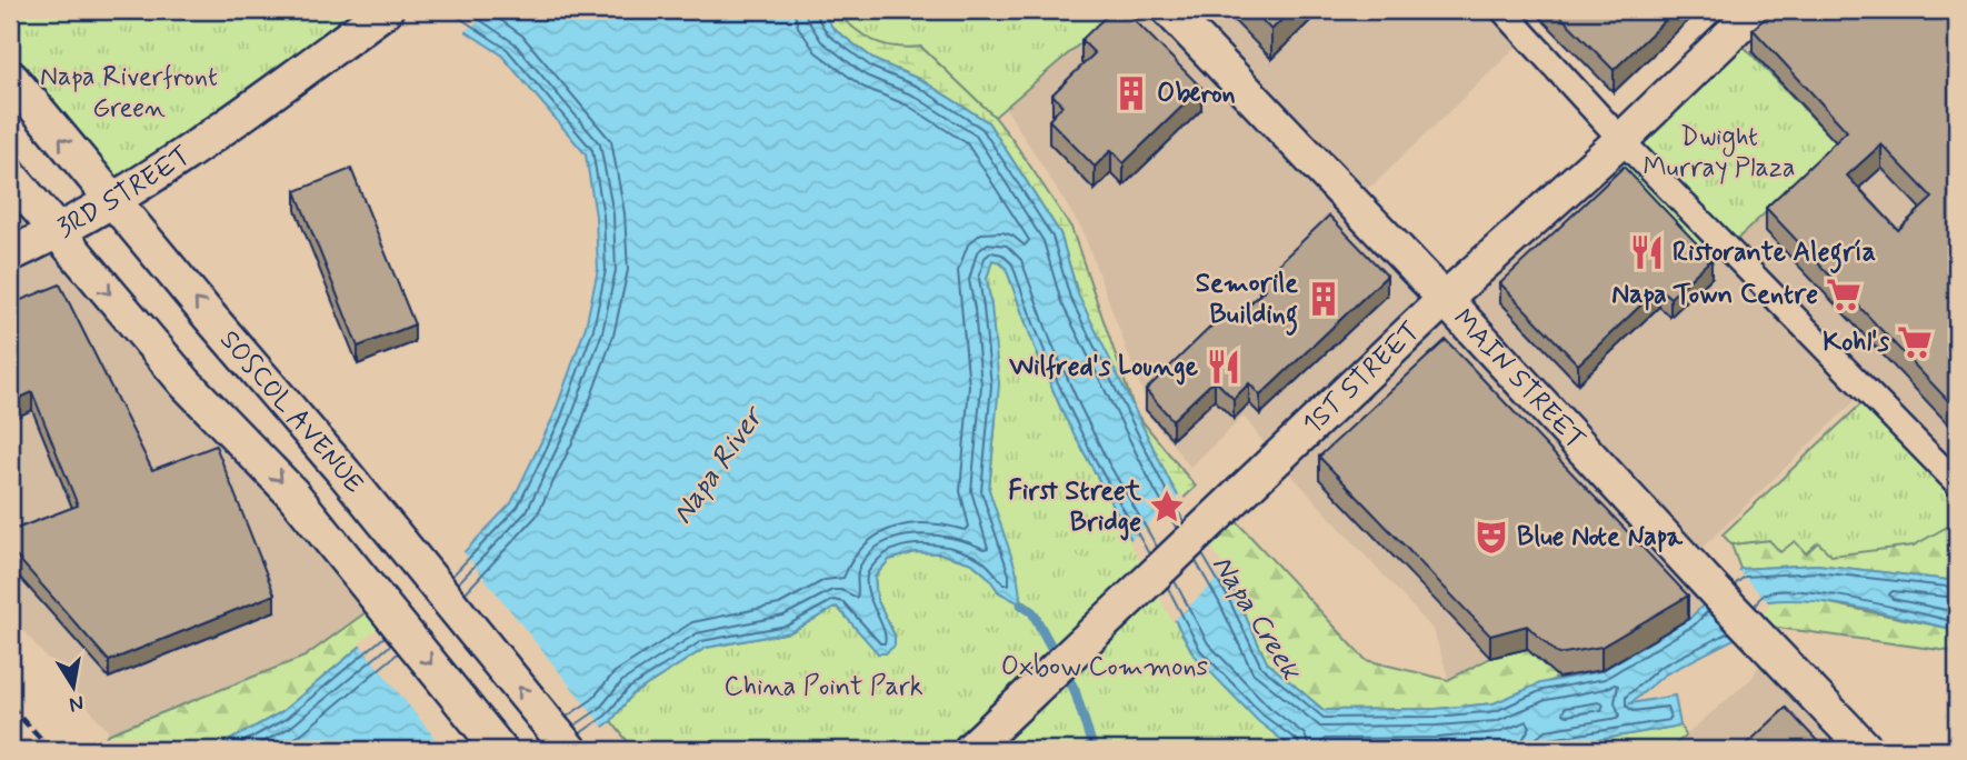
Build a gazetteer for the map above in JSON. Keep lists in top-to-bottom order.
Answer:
{
  "streets": {
    "main road": [
      "3RD STREET",
      "1ST STREET",
      "MAIN STREET",
      "SOSCOL AVENUE"
    ]
  },
  "crossings": [
    ["3RD STREET", "SOSCOL AVENUE"],
    ["1ST STREET", "MAIN STREET"]
  ],
  "water": ["Napa River", "Napa Creek"],
  "parks": [
    "Napa Riverfront Green",
    "Dwight Murray Plaza",
    "Oxbow Commons",
    "China Point Park"
  ],
  "places": {
    "building": ["Oberon", "Semorile Building"],
    "restaurant": ["Ristorante Alegría", "Wilfred's Lounge"],
    "supermarket": ["Napa Town Centre", "Kohl's"],
    "place": ["First Street Bridge"],
    "theatre": ["Blue Note Napa"]
  },
  "north": "bottom"
}
